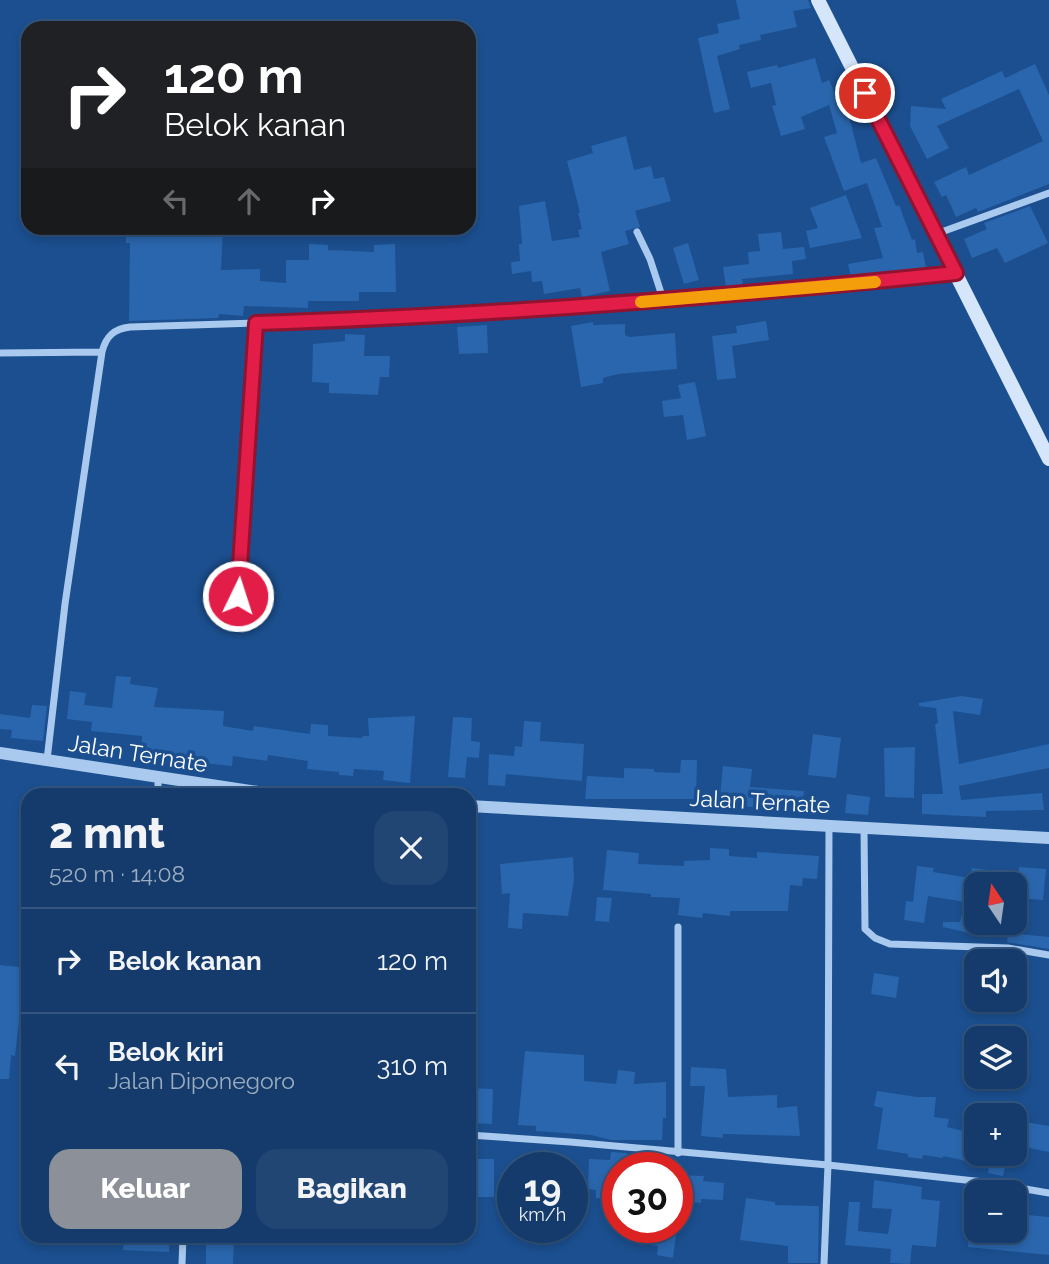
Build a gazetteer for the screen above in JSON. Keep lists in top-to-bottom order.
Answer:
{
  "streets": {
    "street": ["Jalan Ternate"]
  },
  "north": "top",
  "page": {
    "turn": ["120 m", "Belok kanan"],
    "heading": ["2 mnt", "520 m · 14:08"],
    "map_buttons": ["+", "−"],
    "list": [
      {
        "name": "Belok kanan",
        "value": "120 m"
      },
      {
        "name": "Belok kiri",
        "note": "Jalan Diponegoro",
        "value": "310 m"
      }
    ],
    "buttons": ["Keluar", "Bagikan"],
    "speed": "19 km/h",
    "limit": "30"
  }
}
